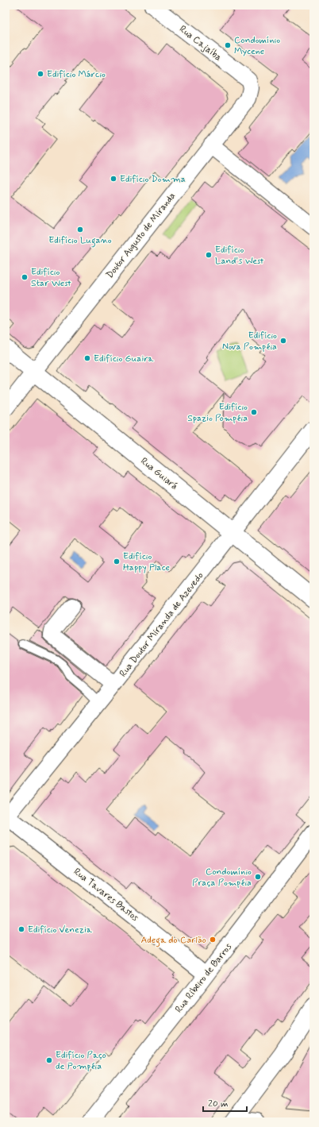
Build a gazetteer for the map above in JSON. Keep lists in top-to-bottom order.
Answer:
{
  "streets": {
    "street": [
      "Rua Cajaíba",
      "Doutor Augusto de Miranda",
      "Rua Guiará",
      "Rua Doutor Miranda de Azevedo",
      "Rua Tavares Bastos",
      "Rua Ribeiro de Barros"
    ]
  },
  "crossings": [
    ["Rua Cajaíba", "Doutor Augusto de Miranda"],
    ["Doutor Augusto de Miranda", "Rua Guiará"],
    ["Rua Guiará", "Rua Doutor Miranda de Azevedo"],
    ["Rua Doutor Miranda de Azevedo", "Rua Tavares Bastos"],
    ["Rua Tavares Bastos", "Rua Ribeiro de Barros"]
  ],
  "places": [
    "Condomínio Mycene",
    "Edifício Márcio",
    "Edifício Domma",
    "Edifício Lugano",
    "Edifício Land's West",
    "Edifício Star West",
    "Edifício Nova Pompéia",
    "Edifício Guaira",
    "Edifício Spazio Pompéia",
    "Edifício Happy Place",
    "Condomínio Praça Pompéia",
    "Edifício Venezia",
    "Adega do Carlão",
    "Edifício Paço de Pompéia"
  ],
  "scale_bar": "20 m"
}
